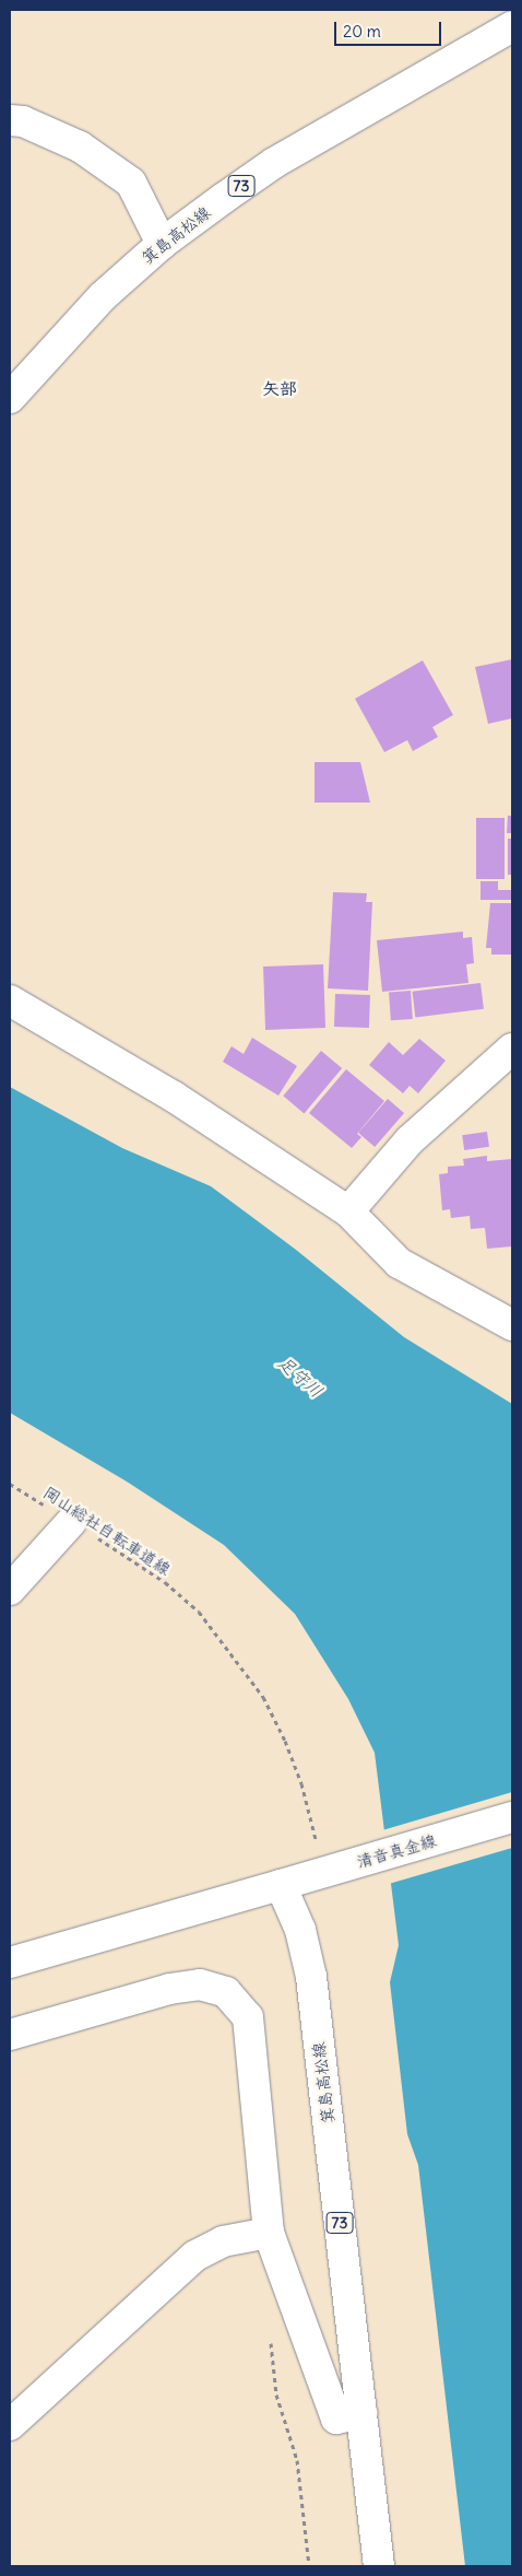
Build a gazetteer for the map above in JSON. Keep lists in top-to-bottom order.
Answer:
{
  "streets": {
    "street": ["73", "箕島高松線", "清音真金線"],
    "path": ["岡山総社自転車道線"]
  },
  "crossings": [
    ["箕島高松線", "清音真金線"],
    ["岡山総社自転車道線", "清音真金線"]
  ],
  "districts": ["矢部"],
  "water": ["足守川"],
  "scale_bar": "20 m"
}
